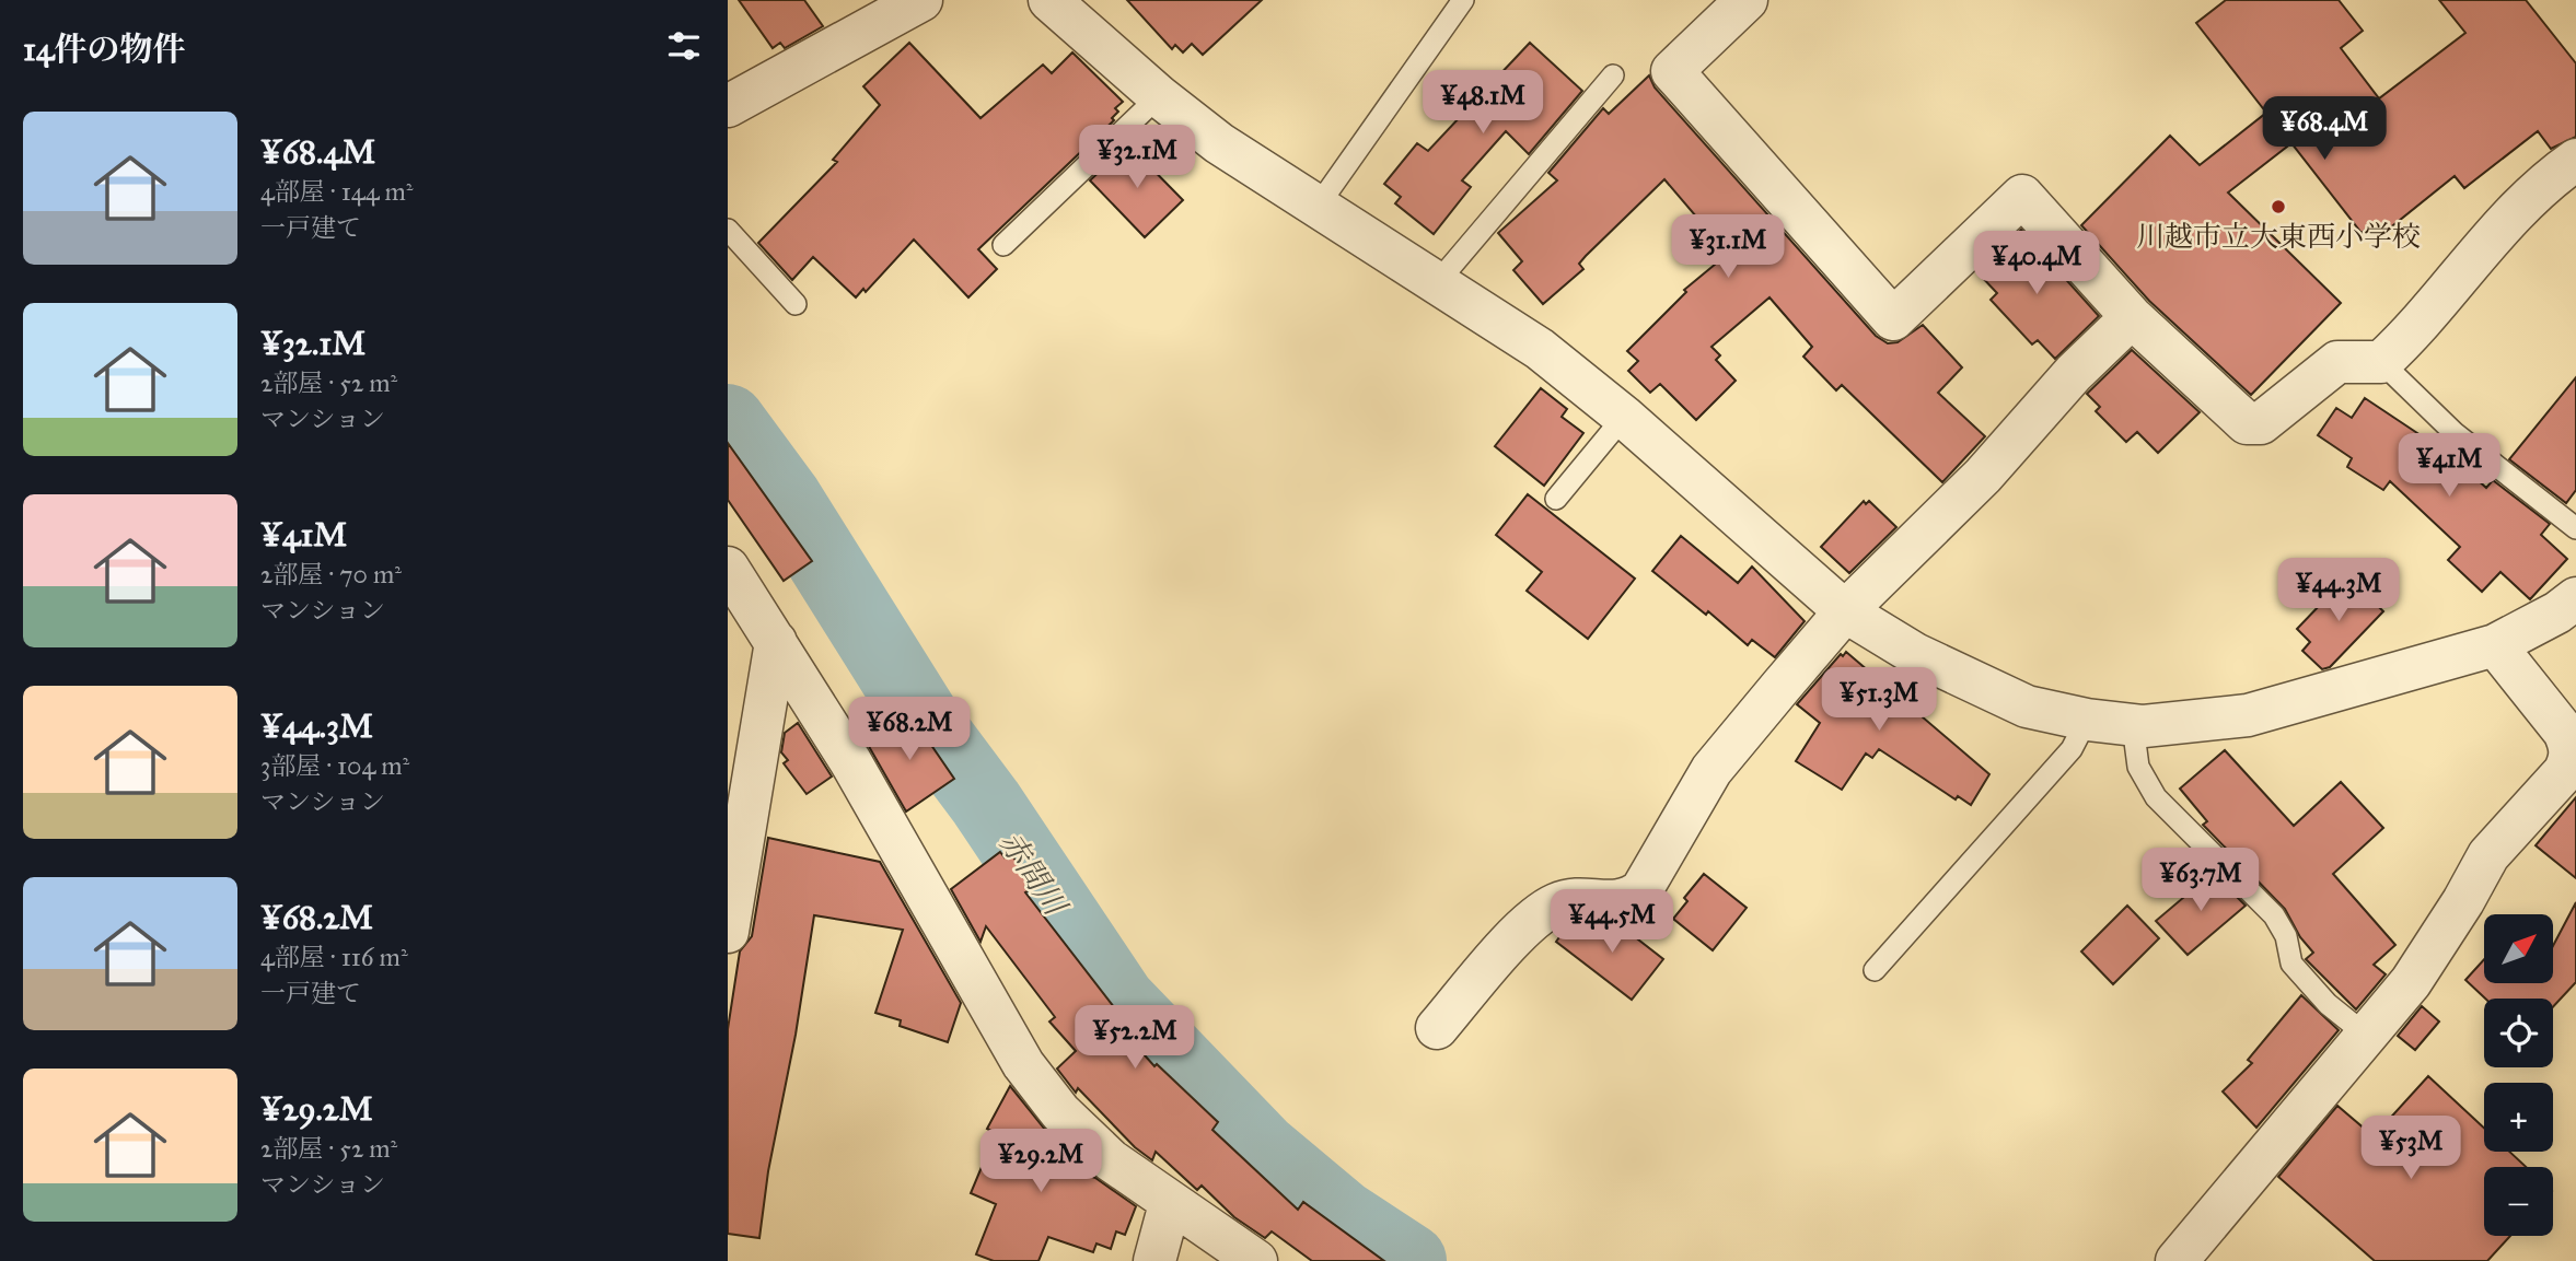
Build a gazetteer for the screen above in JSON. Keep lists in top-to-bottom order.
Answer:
{
  "water": ["赤間川"],
  "places": ["川越市立大東西小学校"],
  "north": "top right",
  "page": {
    "heading": "14件の物件",
    "price": [
      "¥48.1M",
      "¥68.4M",
      "¥32.1M",
      "¥31.1M",
      "¥40.4M",
      "¥41M",
      "¥44.3M",
      "¥51.3M",
      "¥68.2M",
      "¥63.7M",
      "¥44.5M",
      "¥52.2M",
      "¥53M",
      "¥29.2M"
    ],
    "list": [
      {
        "name": "¥68.4M",
        "note": "4部屋 · 144 m² · 一戸建て"
      },
      {
        "name": "¥32.1M",
        "note": "2部屋 · 52 m² · マンション"
      },
      {
        "name": "¥41M",
        "note": "2部屋 · 70 m² · マンション"
      },
      {
        "name": "¥44.3M",
        "note": "3部屋 · 104 m² · マンション"
      },
      {
        "name": "¥68.2M",
        "note": "4部屋 · 116 m² · 一戸建て"
      },
      {
        "name": "¥29.2M",
        "note": "2部屋 · 52 m² · マンション"
      }
    ],
    "map_buttons": ["+", "−"]
  }
}
